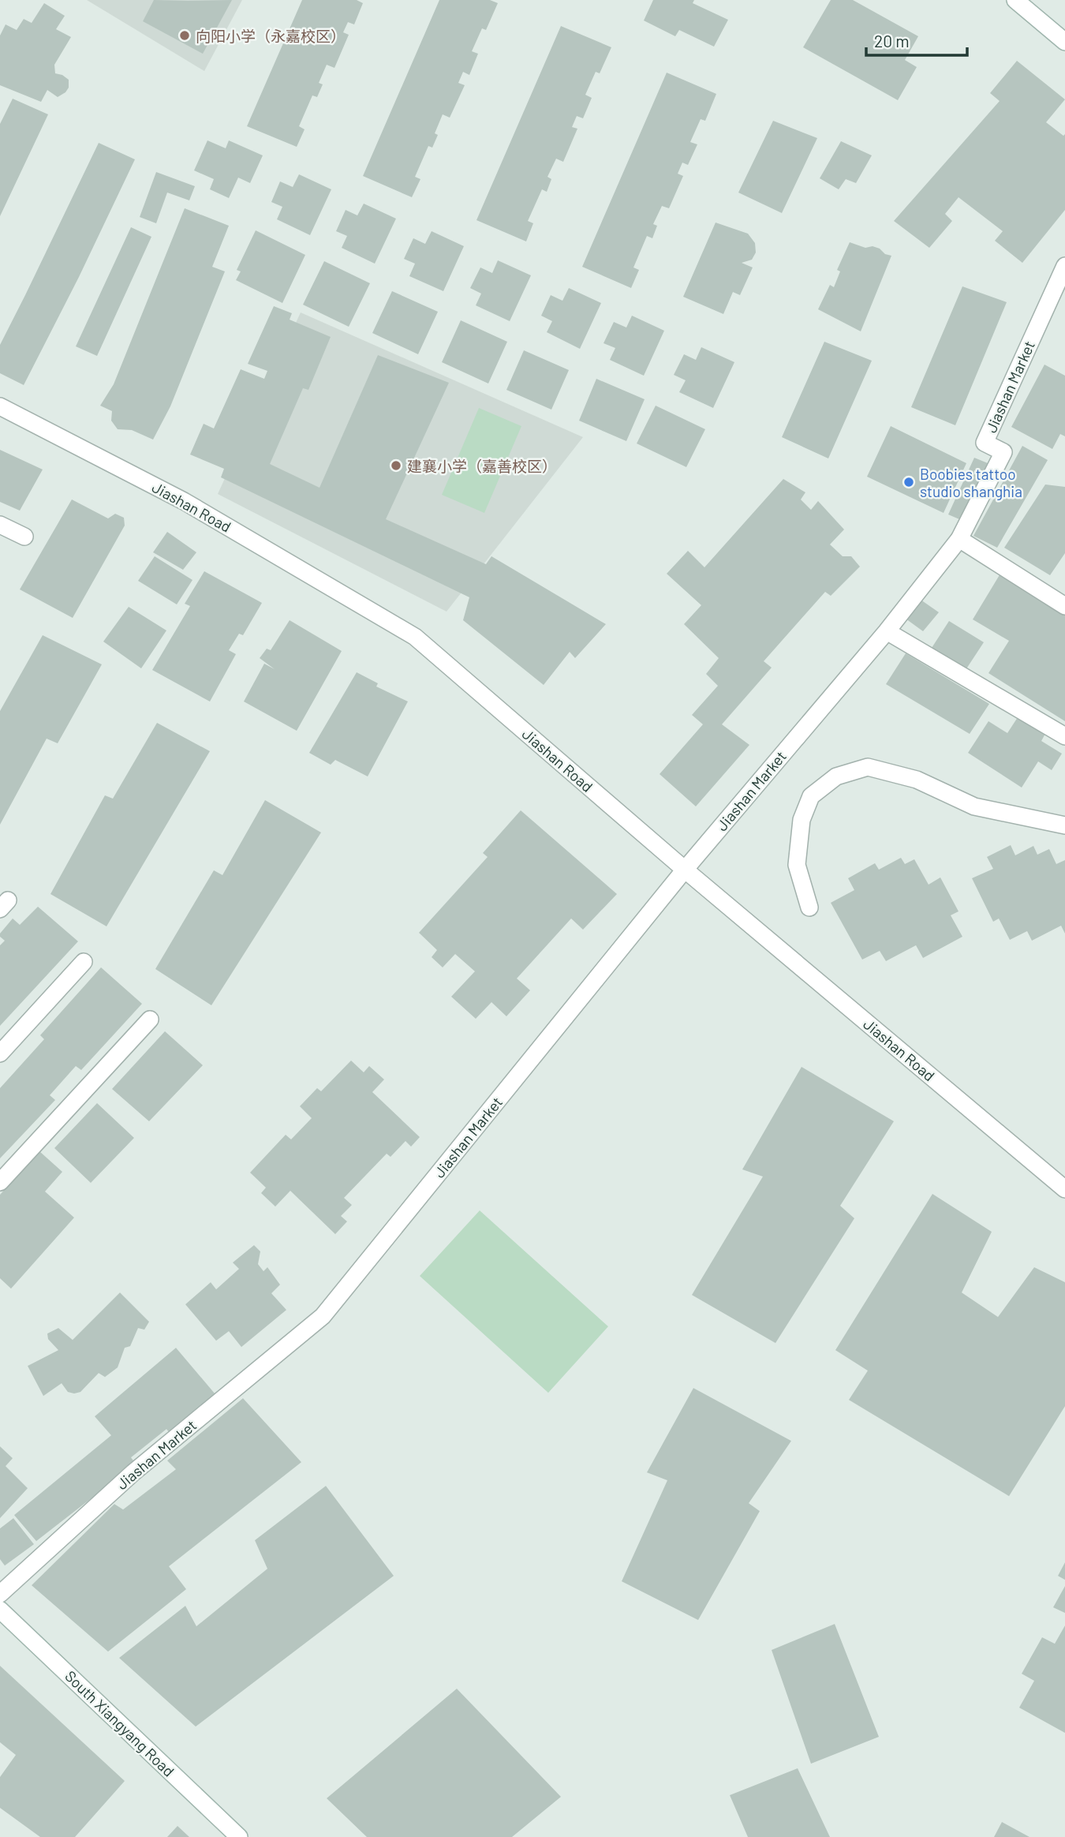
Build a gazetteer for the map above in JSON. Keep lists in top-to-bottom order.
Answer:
{
  "streets": {
    "street": ["Jiashan Market", "Jiashan Road", "South Xiangyang Road"]
  },
  "crossings": [
    ["Jiashan Market", "Jiashan Road"]
  ],
  "places": ["向阳小学（永嘉校区）", "建襄小学（嘉善校区）", "Boobies tattoo studio shanghia"],
  "scale_bar": "20 m"
}
